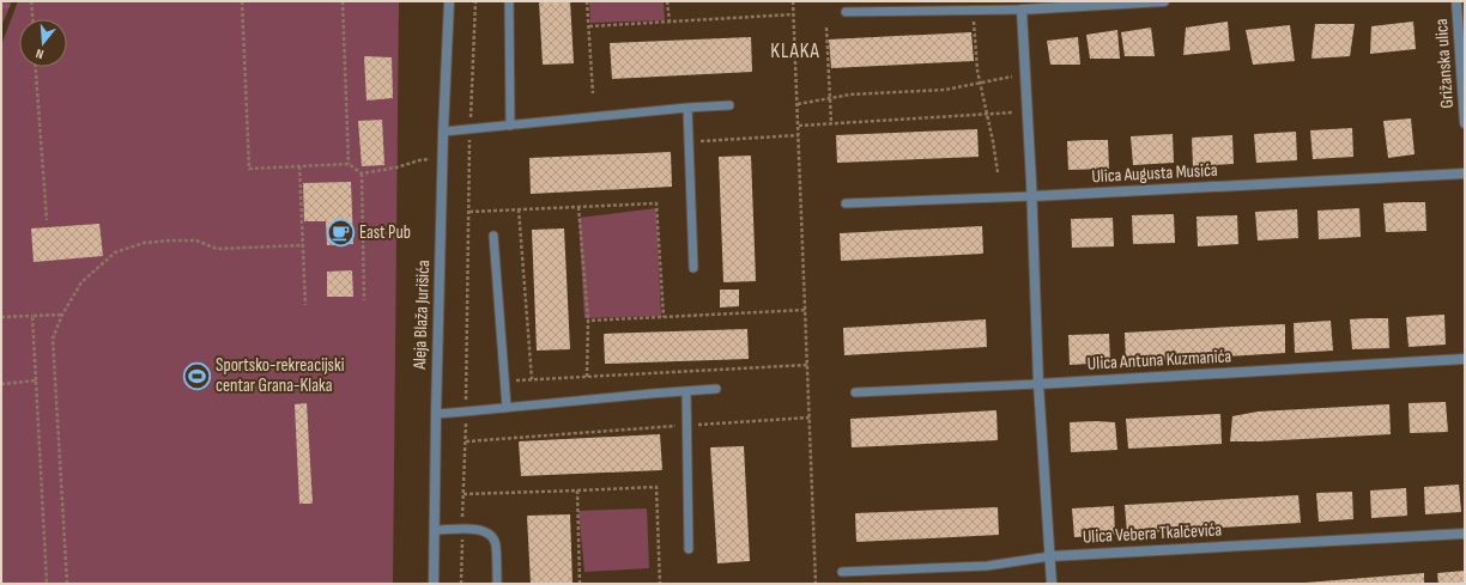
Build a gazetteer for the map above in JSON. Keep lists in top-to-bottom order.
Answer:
{
  "streets": {
    "street": [
      "Grižanska ulica",
      "Ulica Augusta Musića",
      "Aleja Blaža Jurišića",
      "Ulica Antuna Kuzmanića",
      "Ulica Vebera Tkalčevića"
    ]
  },
  "districts": ["KLAKA"],
  "places": {
    "cafe": ["East Pub"],
    "sports": ["Sportsko-rekreacijski centar Grana-Klaka"]
  },
  "north": "bottom"
}
